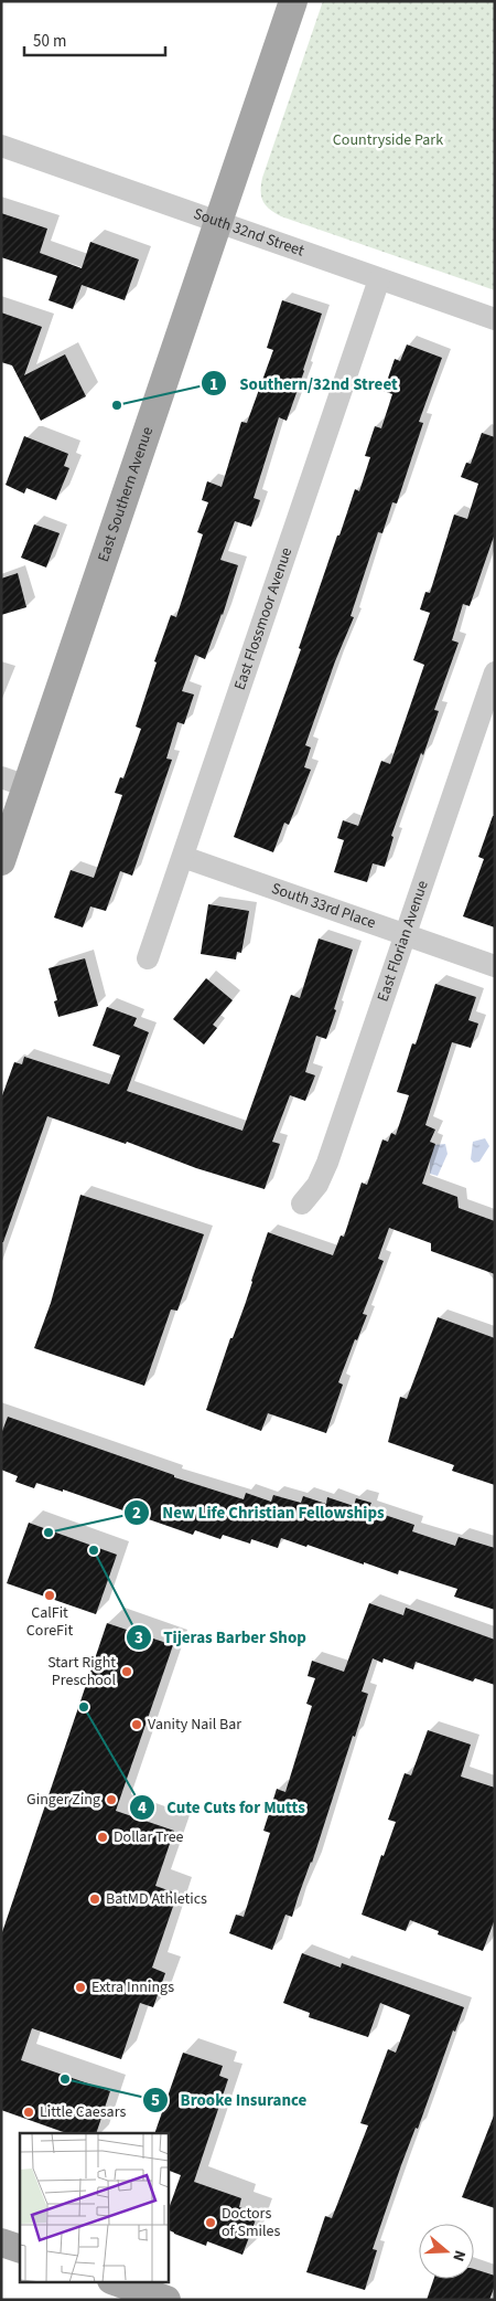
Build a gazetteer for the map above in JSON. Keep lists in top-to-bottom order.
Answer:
{
  "streets": {
    "main road": ["East Southern Avenue"],
    "street": [
      "South 32nd Street",
      "East Flossmoor Avenue",
      "South 33rd Place",
      "East Florian Avenue"
    ]
  },
  "crossings": [
    ["South 32nd Street", "East Southern Avenue"],
    ["South 32nd Street", "East Flossmoor Avenue"],
    ["East Flossmoor Avenue", "South 33rd Place"],
    ["South 33rd Place", "East Florian Avenue"]
  ],
  "parks": ["Countryside Park"],
  "places": [
    "Southern/32nd Street",
    "New Life Christian Fellowships",
    "Tijeras Barber Shop",
    "CalFit CoreFit",
    "Start Right Preschool",
    "Cute Cuts for Mutts",
    "Vanity Nail Bar",
    "Ginger Zing",
    "Dollar Tree",
    "BatMD Athletics",
    "Extra Innings",
    "Brooke Insurance",
    "Little Caesars",
    "Doctors of Smiles"
  ],
  "scale_bar": "50 m",
  "north": "right"
}
